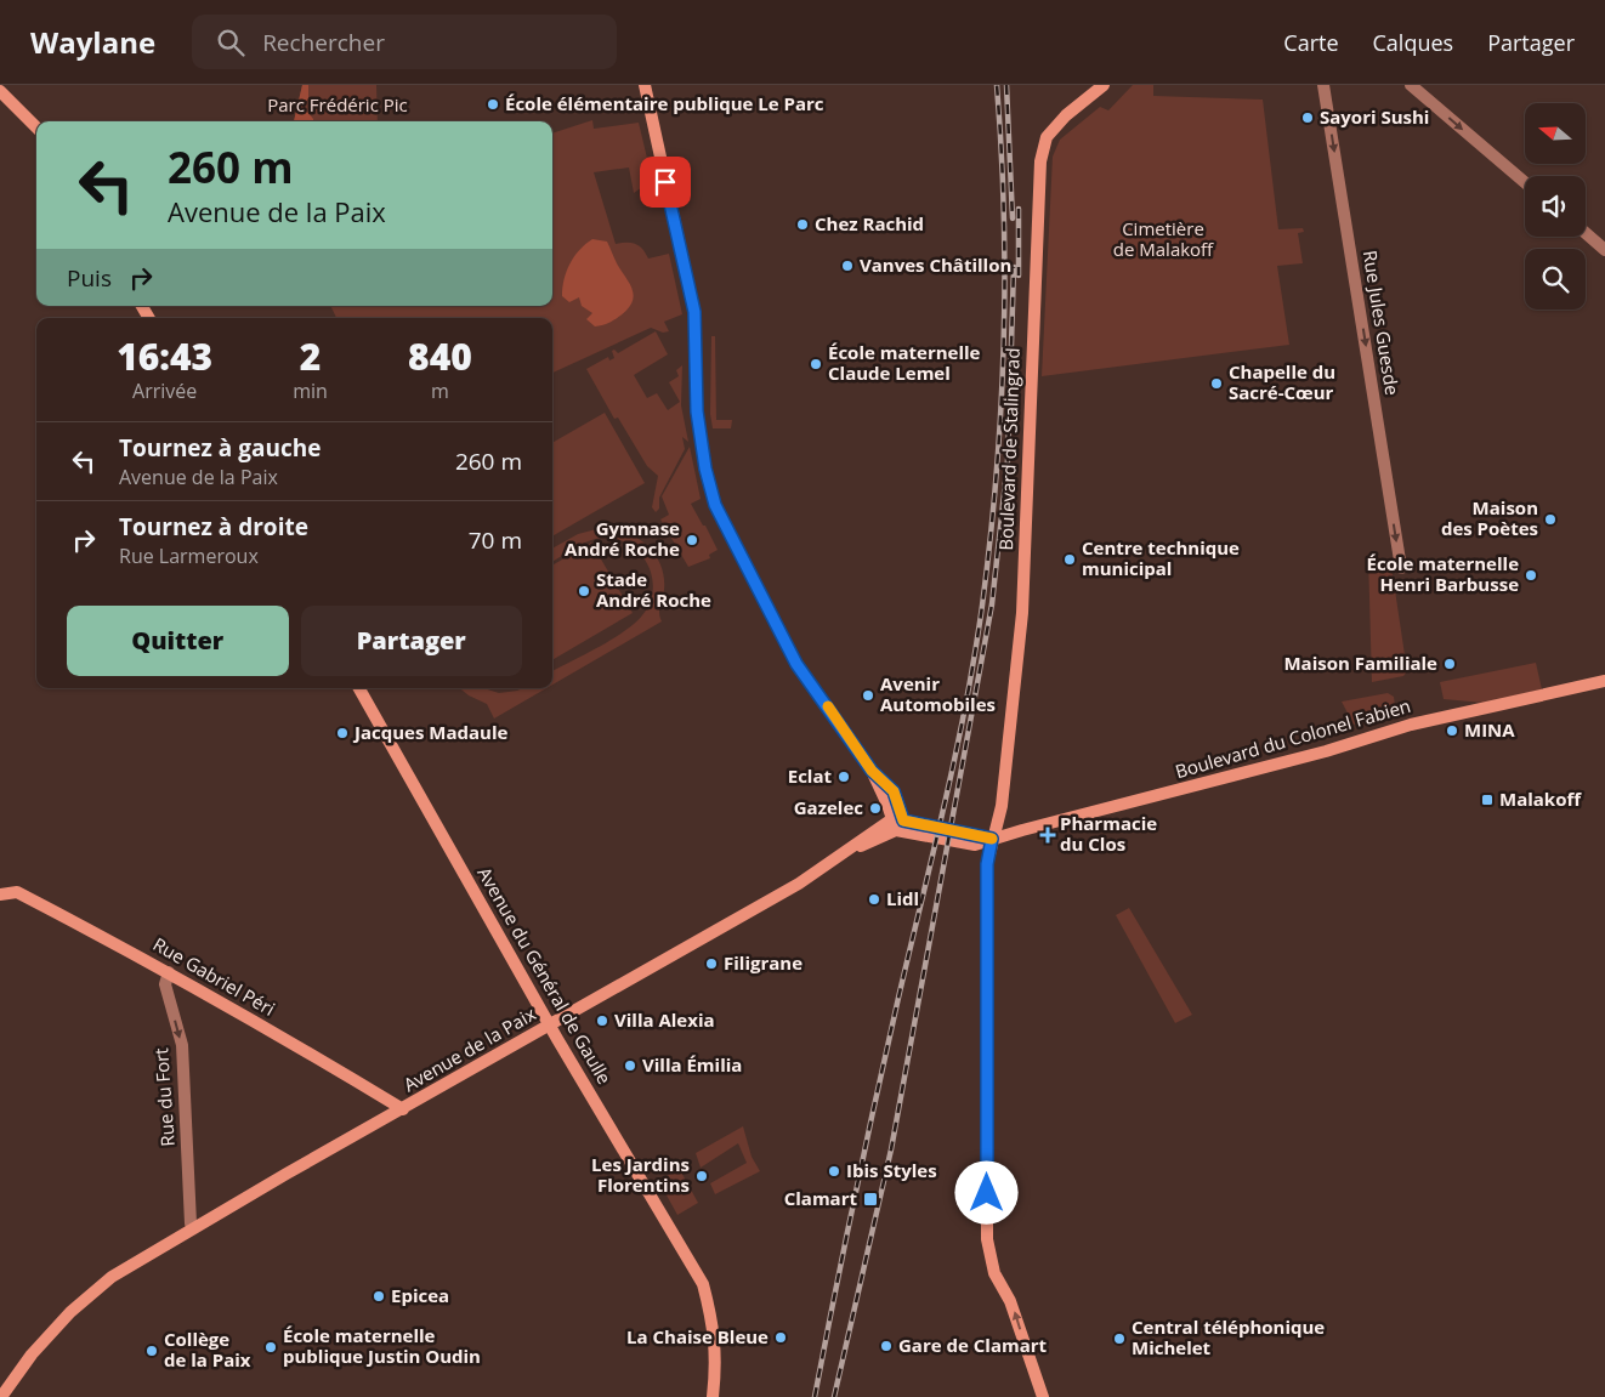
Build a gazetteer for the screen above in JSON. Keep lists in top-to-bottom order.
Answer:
{
  "streets": {
    "main road": [
      "Boulevard de Stalingrad",
      "Boulevard du Colonel Fabien",
      "Avenue du Général de Gaulle",
      "Rue Gabriel Péri",
      "Avenue de la Paix"
    ],
    "street": ["Rue Jules Guesde", "Rue du Fort"]
  },
  "crossings": [
    ["Boulevard de Stalingrad", "Boulevard du Colonel Fabien"],
    ["Avenue du Général de Gaulle", "Avenue de la Paix"],
    ["Rue Gabriel Péri", "Avenue de la Paix"],
    ["Rue Gabriel Péri", "Rue du Fort"],
    ["Avenue de la Paix", "Rue du Fort"]
  ],
  "one_way": ["Rue Jules Guesde", "Boulevard de Stalingrad", "Rue du Fort"],
  "parks": ["Parc Frédéric Pic", "Cimetière de Malakoff"],
  "places": {
    "other": [
      "École élémentaire publique Le Parc",
      "Sayori Sushi",
      "Chez Rachid",
      "Vanves Châtillon",
      "École maternelle Claude Lemel",
      "Chapelle du Sacré-Cœur",
      "Maison des Poètes",
      "Gymnase André Roche",
      "Centre technique municipal",
      "École maternelle Henri Barbusse",
      "Stade André Roche",
      "Maison Familiale",
      "Avenir Automobiles",
      "MINA",
      "Jacques Madaule",
      "Eclat",
      "Gazelec",
      "Lidl",
      "Filigrane",
      "Villa Alexia",
      "Villa Émilia",
      "Ibis Styles",
      "Les Jardins Florentins",
      "Epicea",
      "La Chaise Bleue",
      "Central téléphonique Michelet",
      "Gare de Clamart",
      "École maternelle publique Justin Oudin",
      "Collège de la Paix"
    ],
    "transit": ["Malakoff", "Clamart"],
    "health": ["Pharmacie du Clos"]
  },
  "north": "left",
  "page": {
    "header": "Waylane",
    "search": "Rechercher",
    "nav": ["Carte", "Calques", "Partager"],
    "turn": ["260 m", "Avenue de la Paix"],
    "then": "Puis",
    "eta": [
      "16:43",
      "Arrivée",
      "2",
      "min",
      "840",
      "m"
    ],
    "list": [
      {
        "name": "Tournez à gauche",
        "note": "Avenue de la Paix",
        "value": "260 m"
      },
      {
        "name": "Tournez à droite",
        "note": "Rue Larmeroux",
        "value": "70 m"
      }
    ],
    "buttons": ["Quitter", "Partager"]
  }
}
